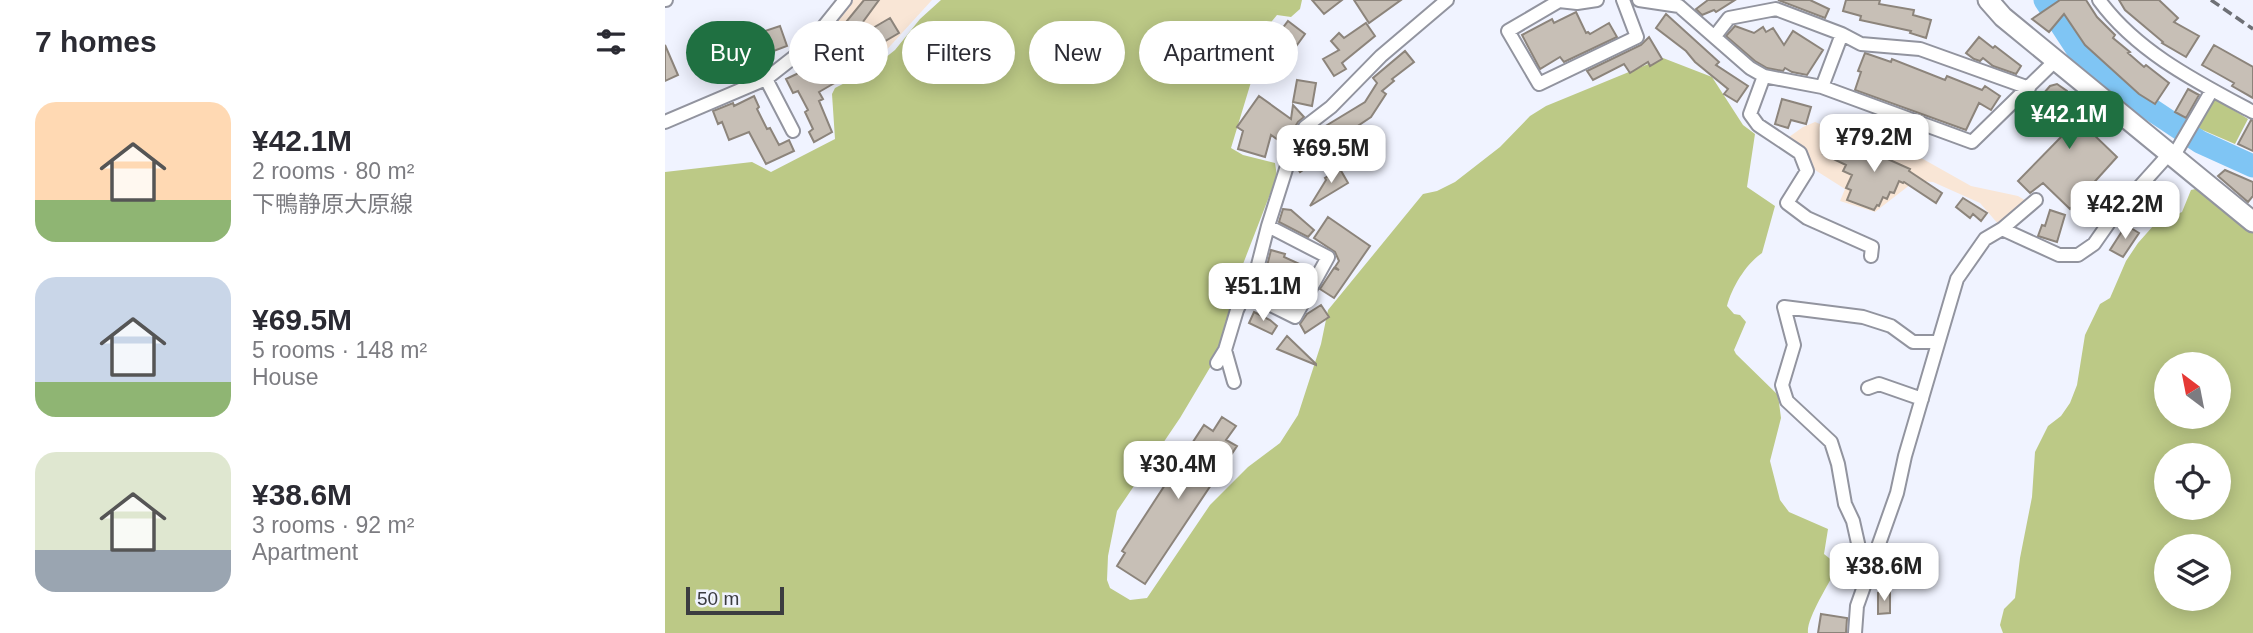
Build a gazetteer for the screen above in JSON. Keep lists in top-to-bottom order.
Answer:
{
  "scale_bar": "50 m",
  "north": "top left",
  "page": {
    "heading": "7 homes",
    "chip": [
      "Buy",
      "Rent",
      "Filters",
      "New",
      "Apartment"
    ],
    "list": [
      {
        "name": "¥42.1M",
        "note": "2 rooms · 80 m² · 下鴨静原大原線"
      },
      {
        "name": "¥69.5M",
        "note": "5 rooms · 148 m² · House"
      },
      {
        "name": "¥38.6M",
        "note": "3 rooms · 92 m² · Apartment"
      }
    ],
    "price": [
      "¥42.1M",
      "¥79.2M",
      "¥69.5M",
      "¥42.2M",
      "¥51.1M",
      "¥30.4M",
      "¥38.6M"
    ],
    "scale": "50 m"
  }
}
